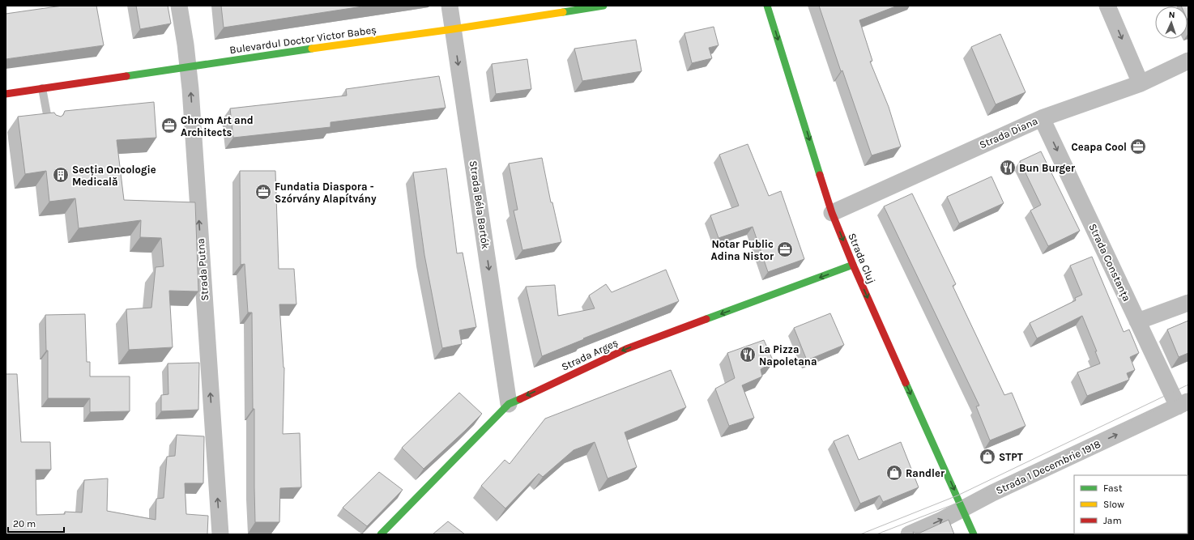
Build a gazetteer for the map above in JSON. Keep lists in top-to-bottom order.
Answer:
{
  "streets": {
    "street": [
      "Bulevardul Doctor Victor Babeș",
      "Strada Diana",
      "Strada Béla Bartók",
      "Strada Cluj",
      "Strada Constanța",
      "Strada Putna",
      "Strada Argeș",
      "Strada 1 Decembrie 1918"
    ]
  },
  "crossings": [
    ["Bulevardul Doctor Victor Babeș", "Strada Béla Bartók"],
    ["Bulevardul Doctor Victor Babeș", "Strada Putna"],
    ["Strada Diana", "Strada Cluj"],
    ["Strada Diana", "Strada Constanța"],
    ["Strada Béla Bartók", "Strada Argeș"],
    ["Strada Cluj", "Strada Argeș"],
    ["Strada Cluj", "Strada 1 Decembrie 1918"],
    ["Strada Constanța", "Strada 1 Decembrie 1918"]
  ],
  "one_way": [
    "Strada Béla Bartók",
    "Strada Cluj",
    "Strada Constanța",
    "Strada Putna",
    "Strada Argeș",
    "Strada 1 Decembrie 1918"
  ],
  "places": {
    "office": [
      "Chrom Art and Architects",
      "Ceapa Cool",
      "Fundatia Diaspora - Szórvány Alapítvány",
      "Notar Public Adina Nistor"
    ],
    "restaurant": ["Bun Burger", "La Pizza Napoletana"],
    "building": ["Secția Oncologie Medicală"],
    "shop": ["STPT", "Randler"]
  },
  "legend": ["Fast", "Slow", "Jam"],
  "scale_bar": "20 m",
  "north": "top"
}
